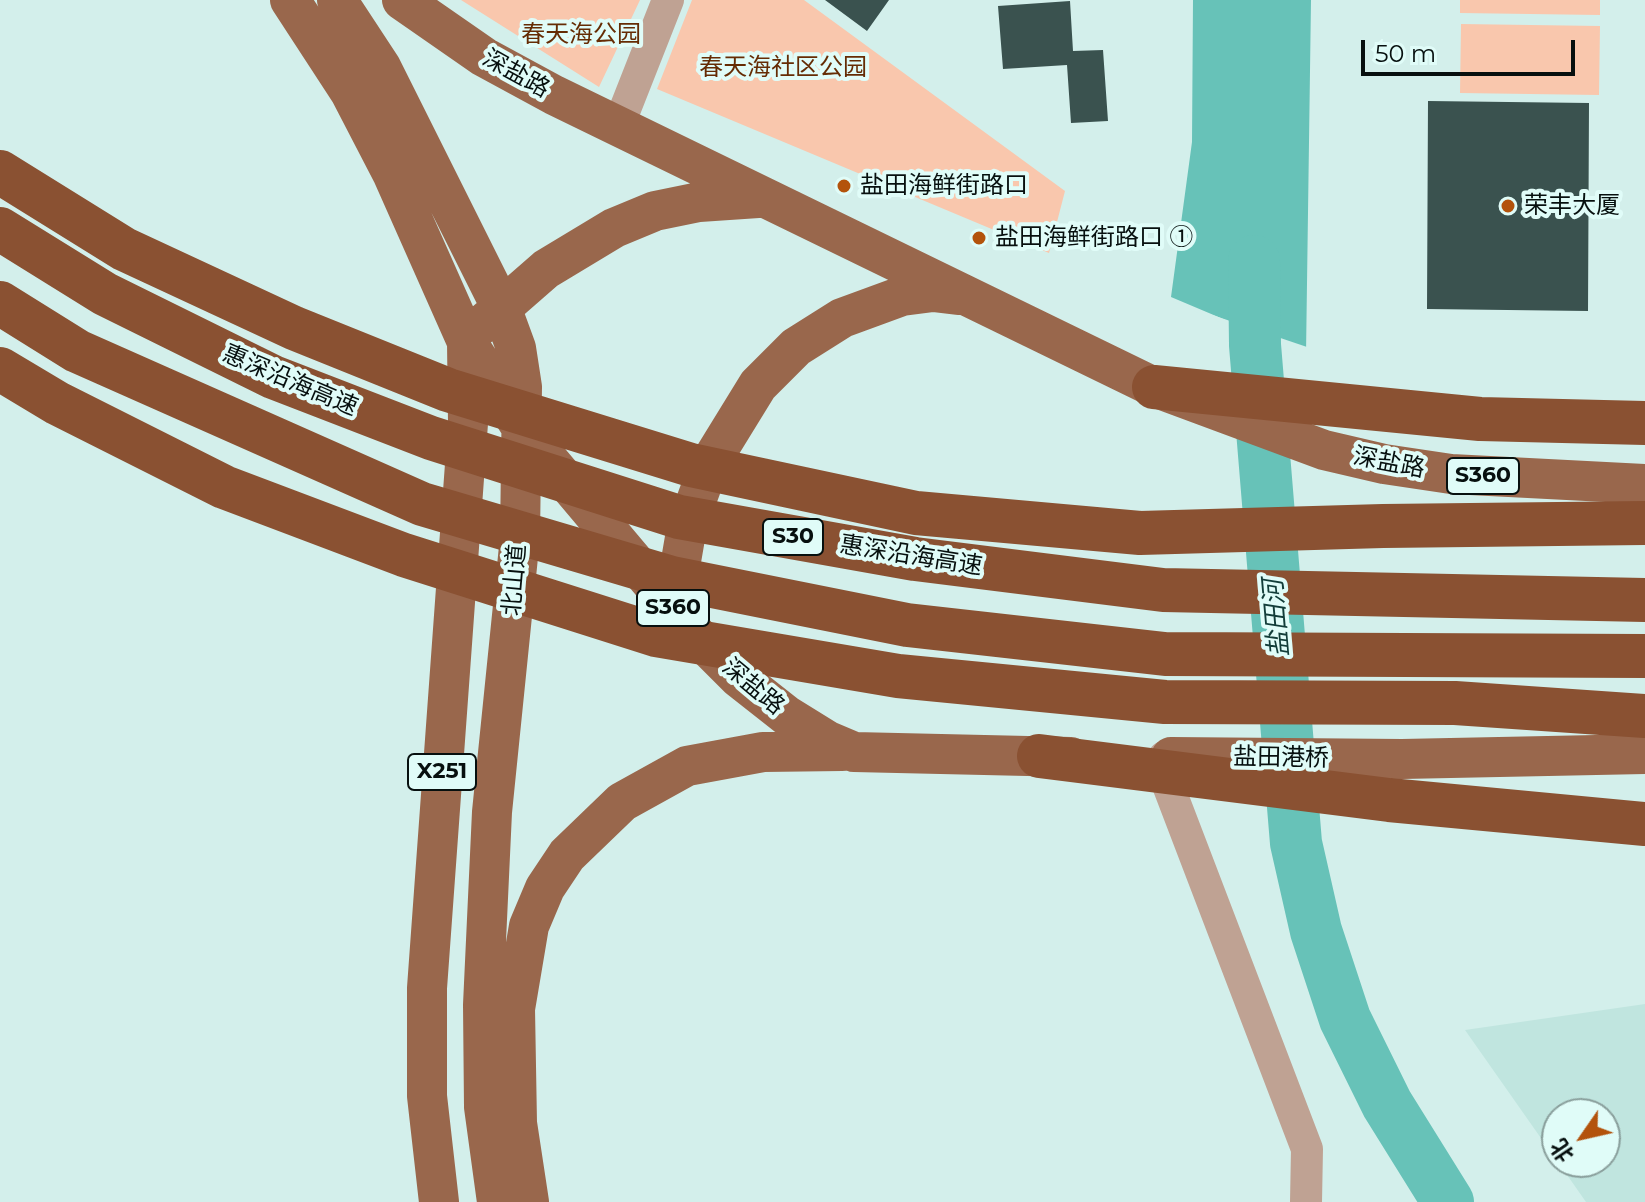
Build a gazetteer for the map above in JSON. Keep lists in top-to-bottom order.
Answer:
{
  "streets": {
    "highway": ["惠深沿海高速", "S30"],
    "main road": [
      "深盐路",
      "S360",
      "北山道",
      "盐田港桥",
      "X251"
    ]
  },
  "crossings": [
    ["深盐路", "北山道"],
    ["深盐路", "X251"]
  ],
  "water": ["盐田河"],
  "parks": ["春天海公园", "春天海社区公园"],
  "places": ["盐田海鲜街路口", "荣丰大厦", "盐田海鲜街路口 ①"],
  "scale_bar": "50 m",
  "north": "bottom left"
}
